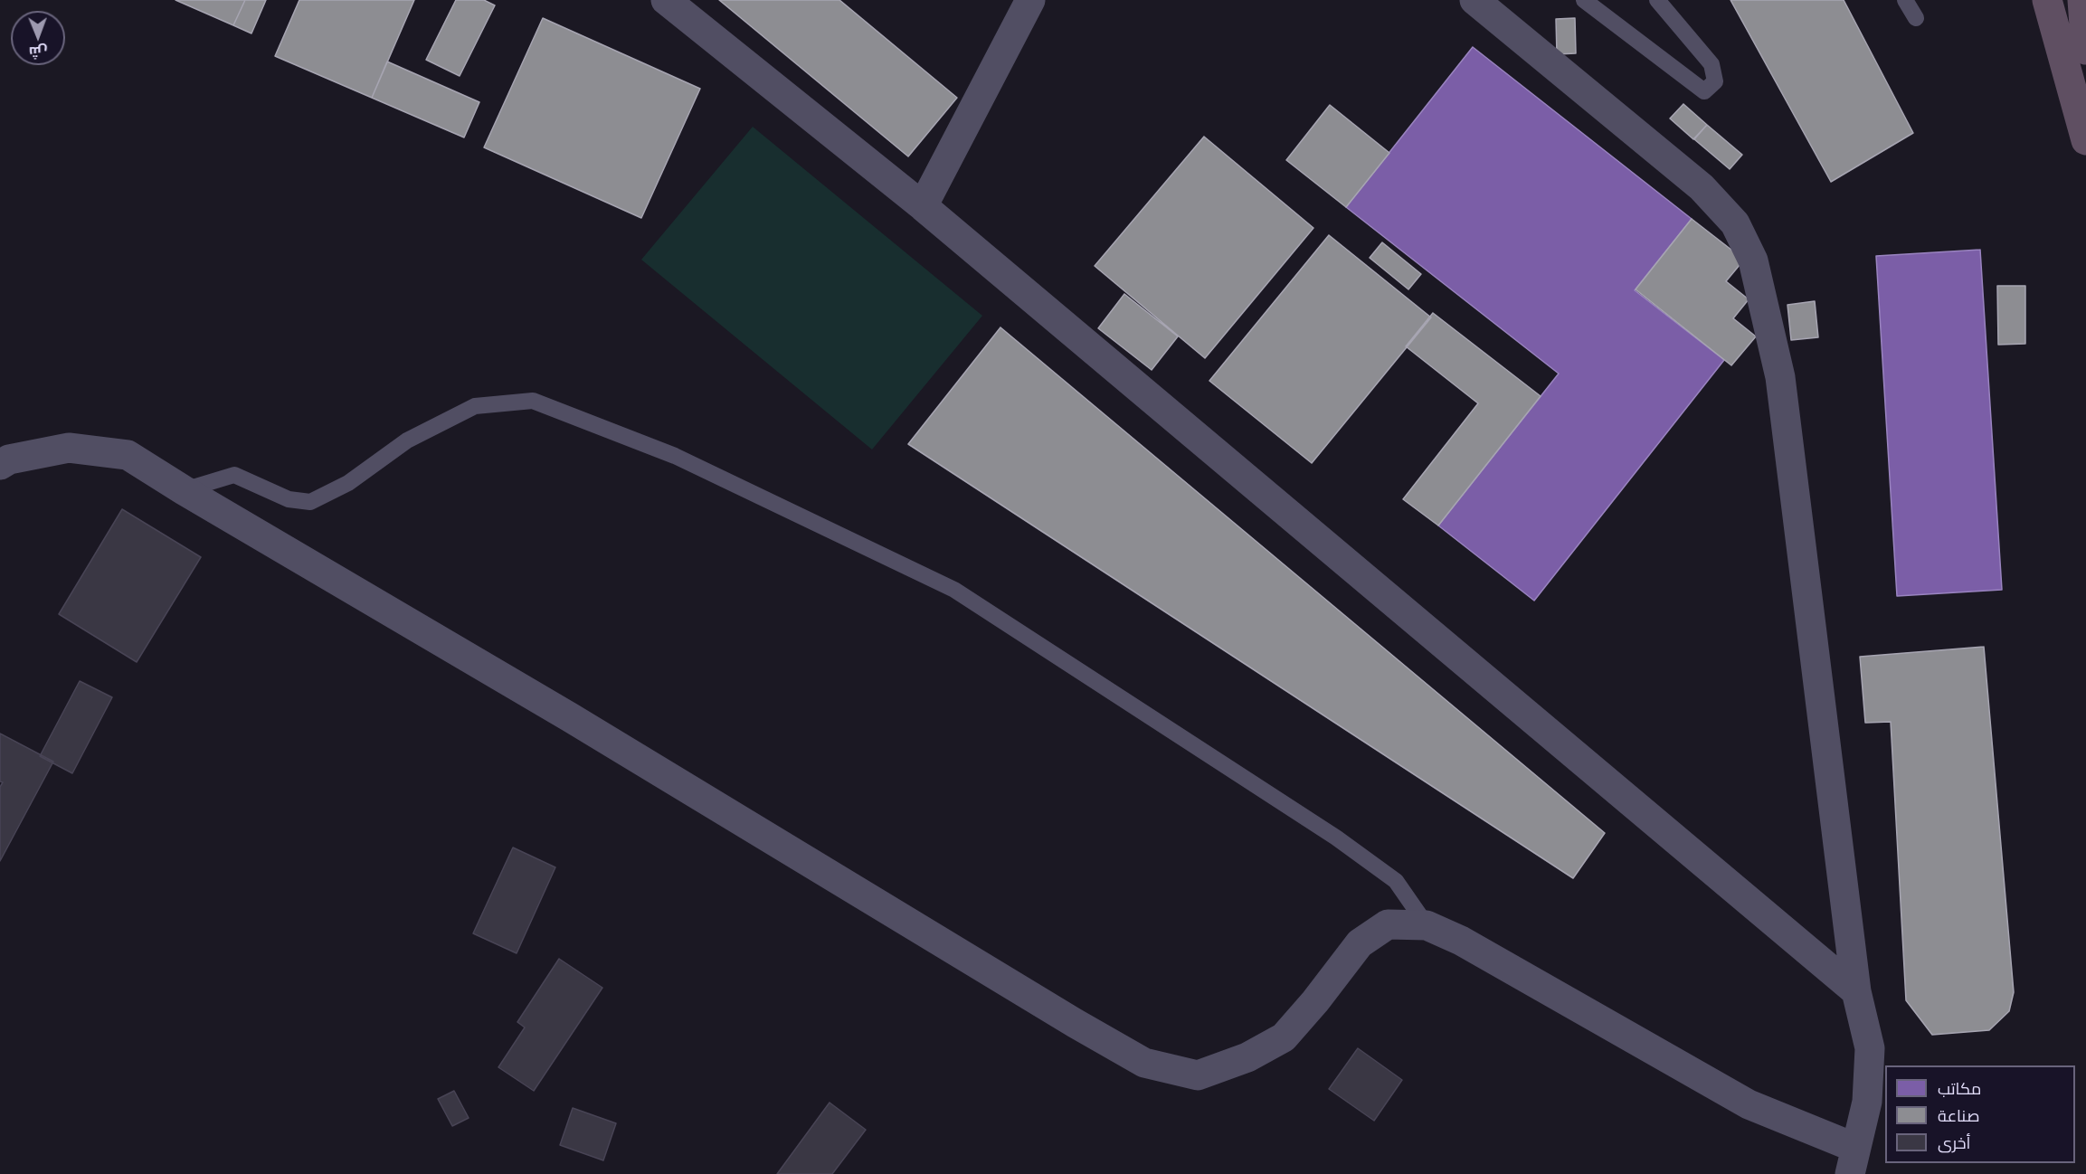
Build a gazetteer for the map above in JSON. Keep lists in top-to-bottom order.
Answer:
{
  "legend": ["مكاتب", "صناعة", "أخرى"],
  "north": "bottom"
}
